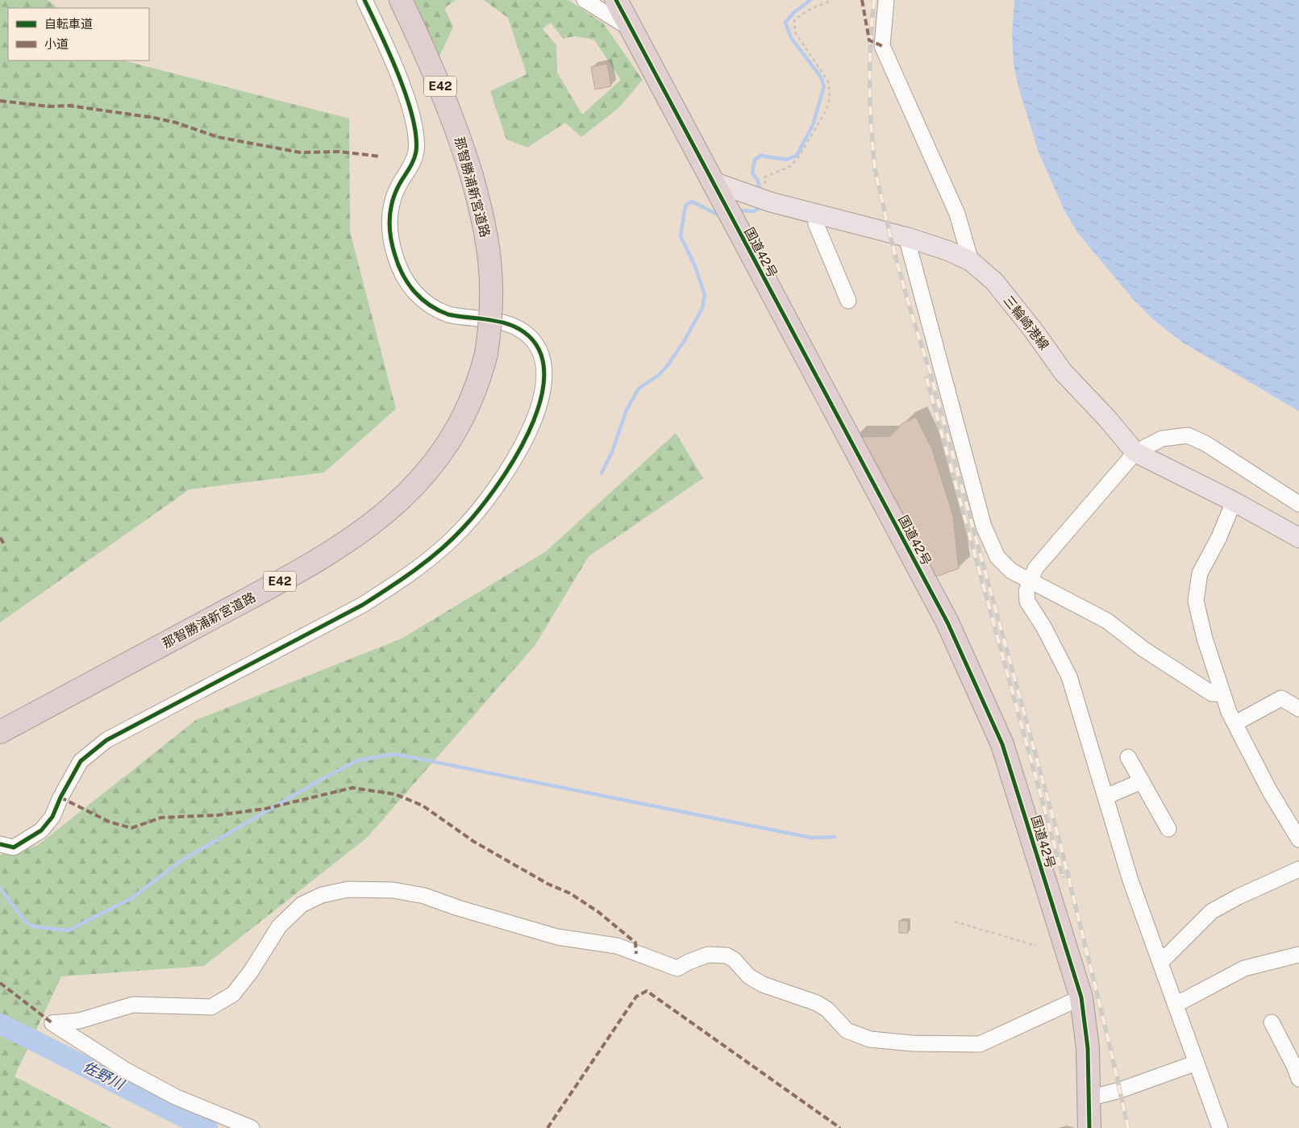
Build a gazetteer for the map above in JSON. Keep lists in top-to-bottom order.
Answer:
{
  "streets": {
    "highway": ["E42", "那智勝浦新宮道路", "国道42号"],
    "main road": ["三輪崎港線"]
  },
  "crossings": [
    ["国道42号", "三輪崎港線"]
  ],
  "water": ["佐野川"],
  "legend": ["自転車道", "小道"]
}
